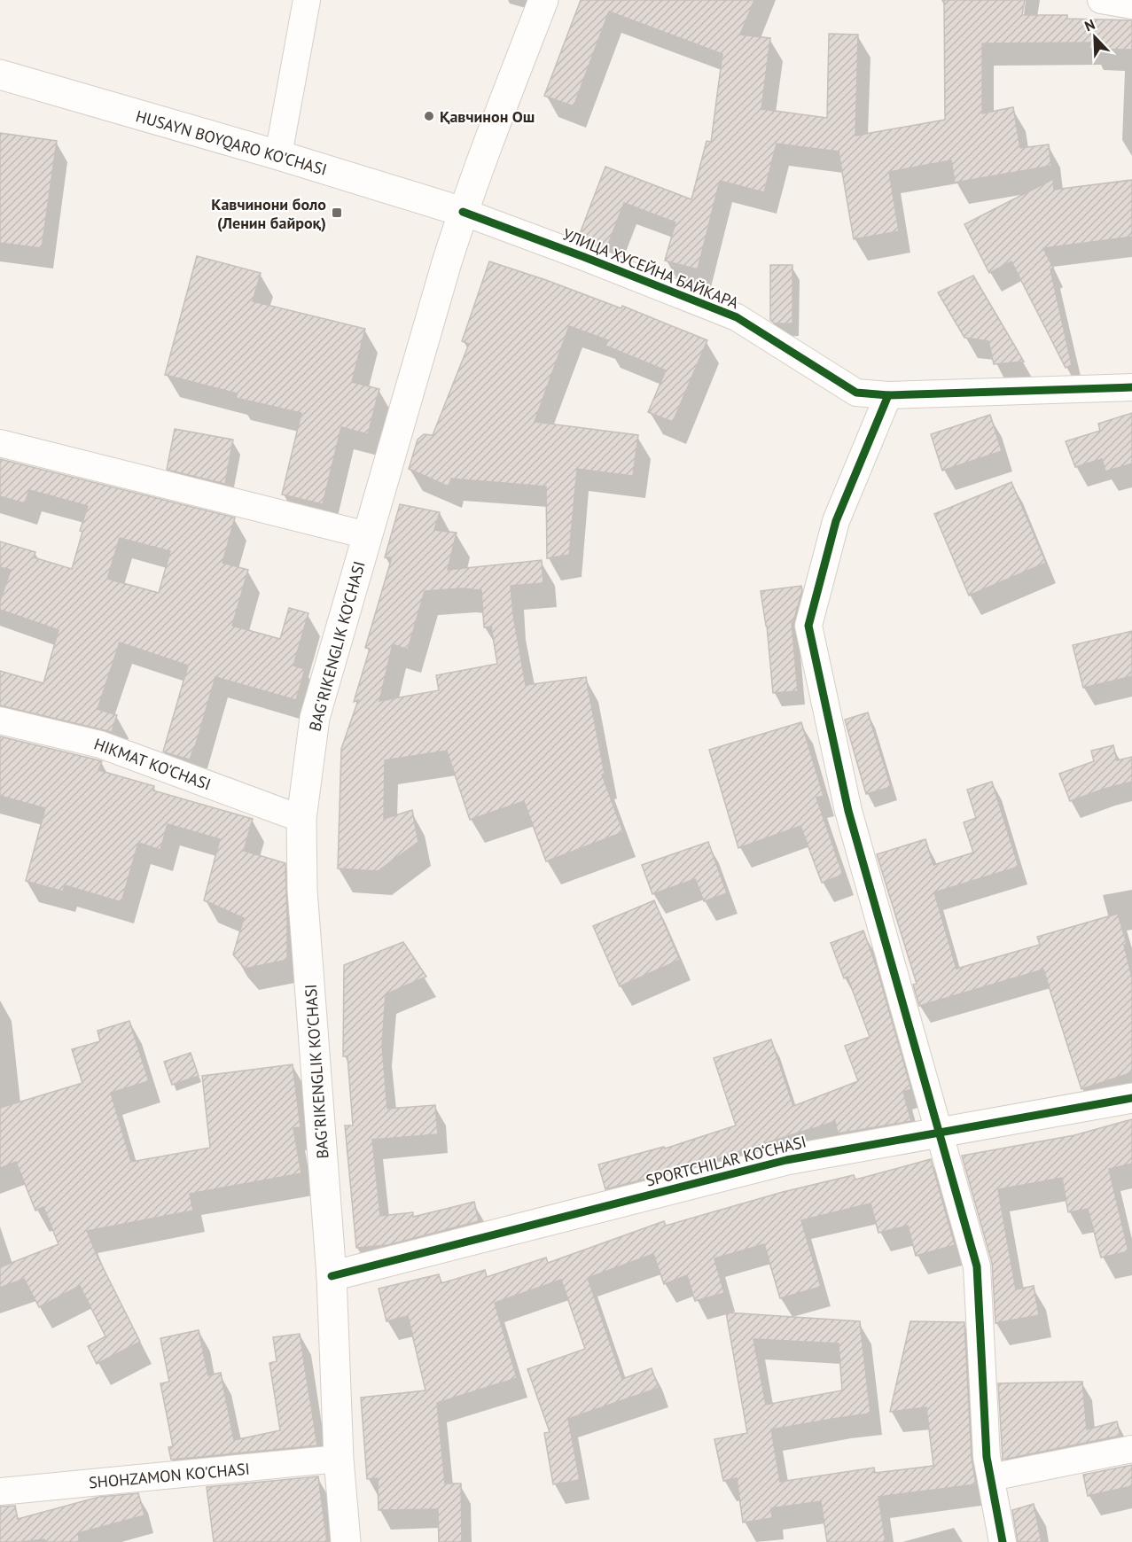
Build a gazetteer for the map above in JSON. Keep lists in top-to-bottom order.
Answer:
{
  "streets": {
    "main road": ["HUSAYN BOYQARO KO'CHASI", "BAG'RIKENGLIK KO'CHASI", "SPORTCHILAR KO‘CHASI"],
    "street": ["УЛИЦА ХУСЕЙНА БАЙКАРА", "HIKMAT KO'CHASI", "SHOHZAMON KO'CHASI"]
  },
  "crossings": [
    ["HUSAYN BOYQARO KO'CHASI", "УЛИЦА ХУСЕЙНА БАЙКАРА"],
    ["HUSAYN BOYQARO KO'CHASI", "BAG'RIKENGLIK KO'CHASI"],
    ["УЛИЦА ХУСЕЙНА БАЙКАРА", "BAG'RIKENGLIK KO'CHASI"],
    ["BAG'RIKENGLIK KO'CHASI", "HIKMAT KO'CHASI"],
    ["BAG'RIKENGLIK KO'CHASI", "SPORTCHILAR KO‘CHASI"],
    ["BAG'RIKENGLIK KO'CHASI", "SHOHZAMON KO'CHASI"]
  ],
  "places": {
    "other": ["Қавчинон Ош"],
    "transit": ["Кавчинони боло (Ленин байроқ)"]
  },
  "north": "top left"
}
